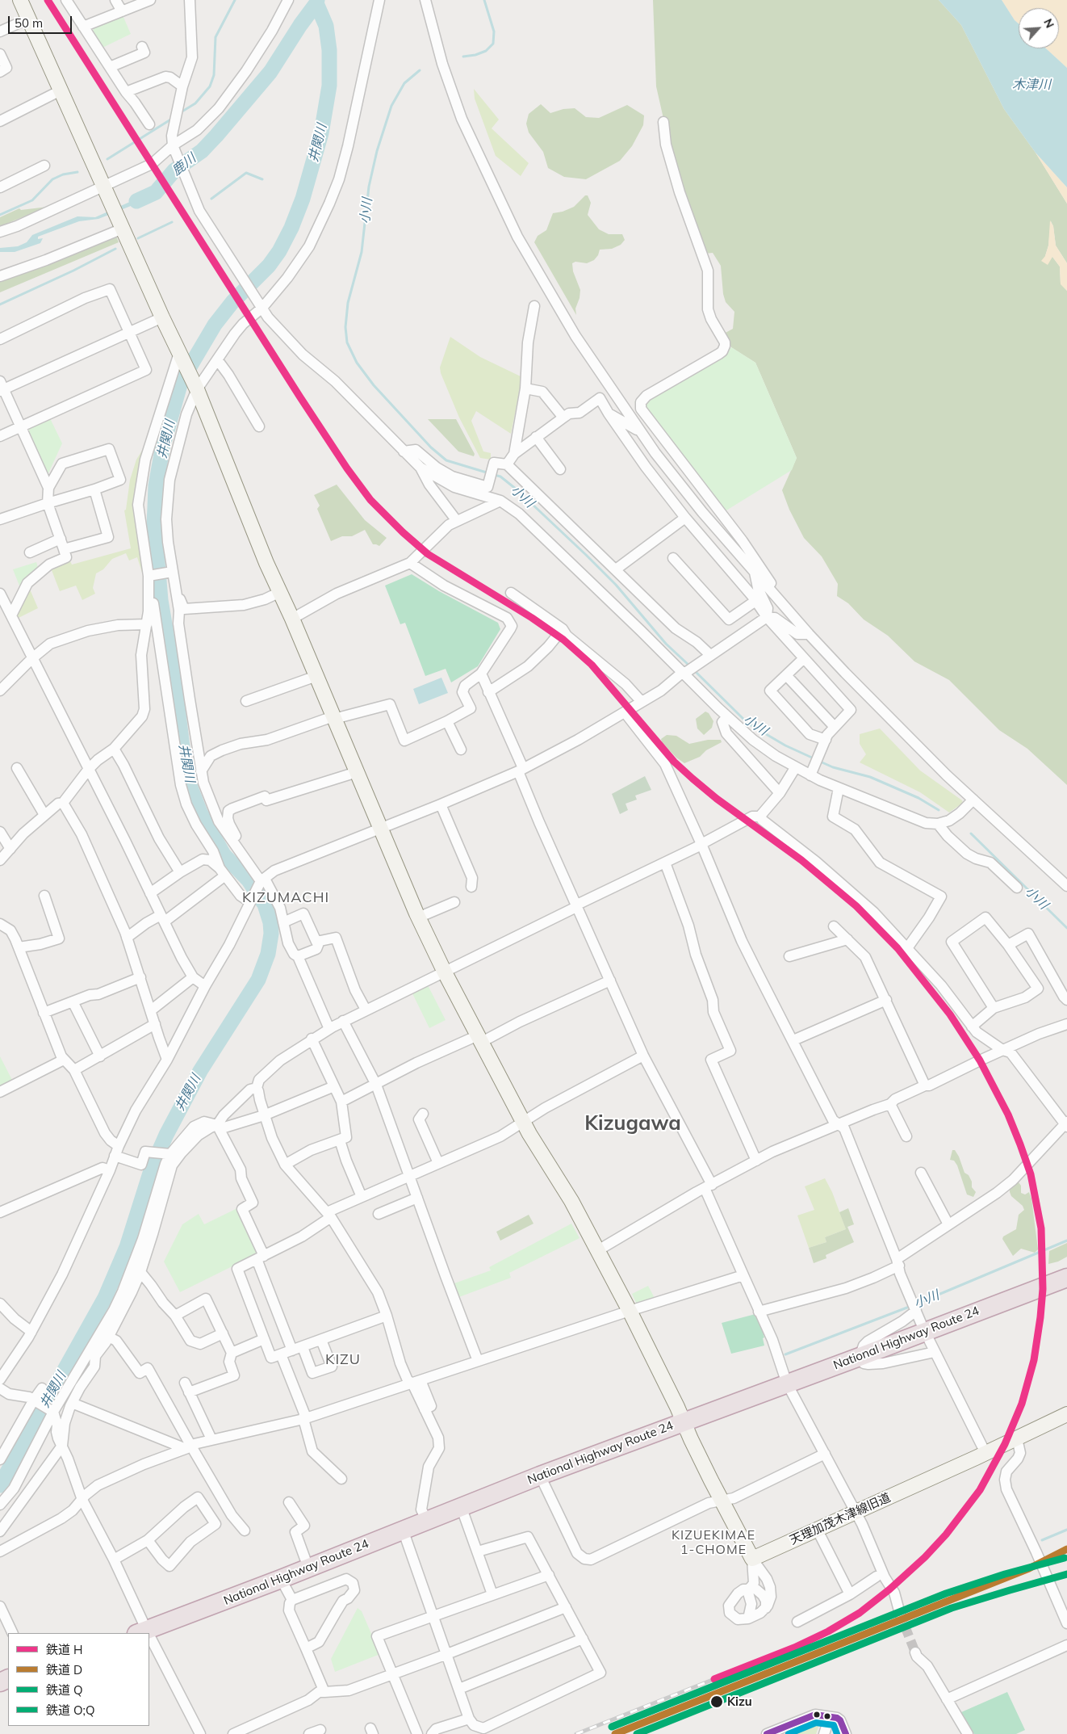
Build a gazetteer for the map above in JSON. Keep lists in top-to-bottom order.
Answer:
{
  "streets": {
    "highway": ["National Highway Route 24"],
    "street": ["天理加茂木津線旧道"]
  },
  "districts": [
    "KIZUMACHI",
    "Kizugawa",
    "KIZU",
    "KIZUEKIMAE 1-CHOME"
  ],
  "water": [
    "木津川",
    "井関川",
    "鹿川",
    "小川"
  ],
  "places": ["Kizu"],
  "lines": [
    "rail line H",
    "rail line D",
    "rail line O;Q",
    "rail line Q"
  ],
  "legend": [
    "鉄道 H",
    "鉄道 D",
    "鉄道 Q",
    "鉄道 O;Q"
  ],
  "scale_bar": "50 m",
  "north": "top right"
}
